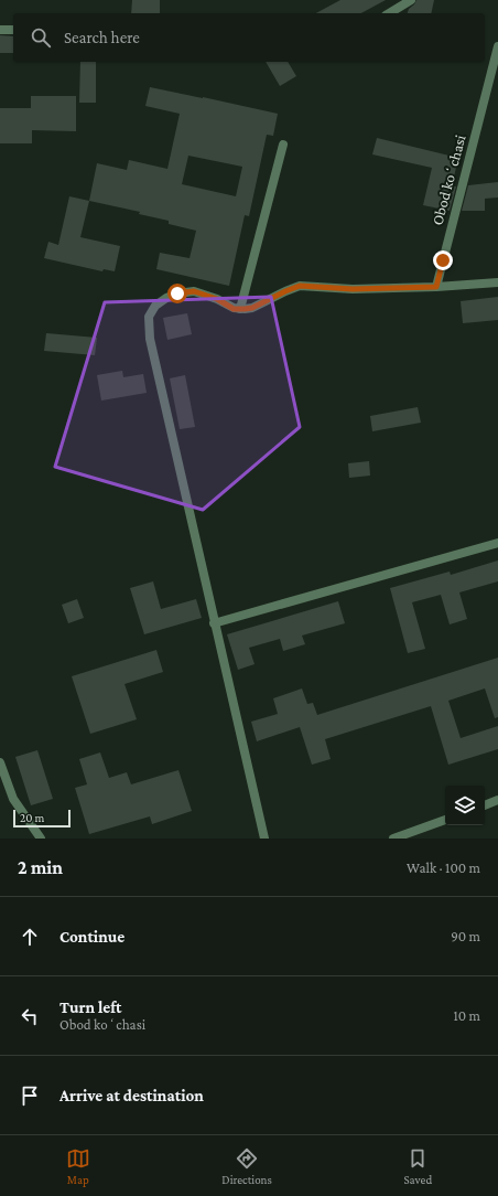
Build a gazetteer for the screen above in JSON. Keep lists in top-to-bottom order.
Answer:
{
  "streets": {
    "street": ["Obod koʻchasi"]
  },
  "scale_bar": "20 m",
  "page": {
    "search": "Search here",
    "scale": "20 m",
    "heading": ["2 min", "Walk · 100 m"],
    "list": [
      ["Continue", "90 m"],
      ["Turn left", "Obod koʻchasi", "10 m"],
      "Arrive at destination"
    ],
    "nav": ["Map", "Directions", "Saved"]
  }
}
